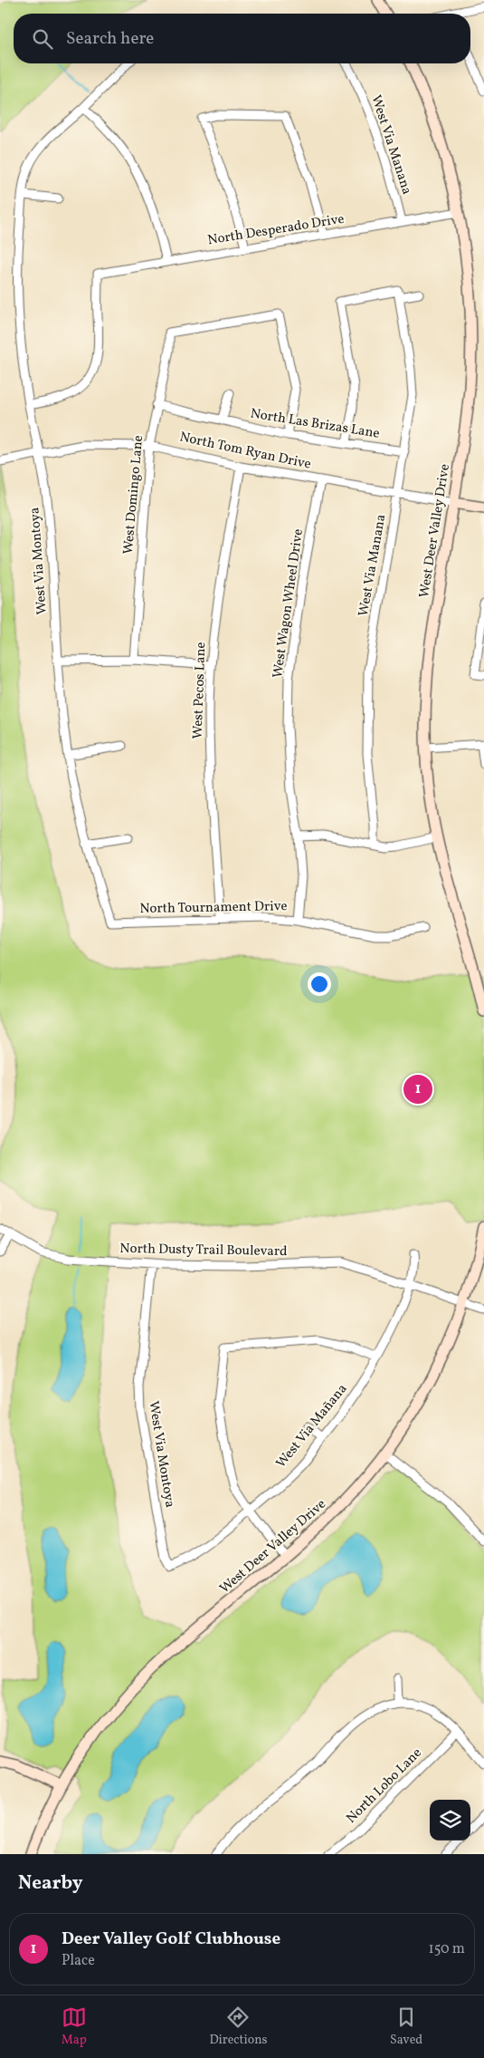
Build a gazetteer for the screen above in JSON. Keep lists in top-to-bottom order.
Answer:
{
  "streets": {
    "street": [
      "West Via Manana",
      "North Desperado Drive",
      "North Las Brizas Lane",
      "North Tom Ryan Drive",
      "West Domingo Lane",
      "West Deer Valley Drive",
      "West Via Montoya",
      "West Wagon Wheel Drive",
      "West Pecos Lane",
      "North Tournament Drive",
      "North Dusty Trail Boulevard",
      "West Via Mañana",
      "North Lobo Lane"
    ]
  },
  "crossings": [
    ["West Via Manana", "North Desperado Drive"],
    ["West Via Manana", "North Las Brizas Lane"],
    ["West Via Manana", "North Tom Ryan Drive"],
    ["North Desperado Drive", "West Deer Valley Drive"],
    ["North Desperado Drive", "West Via Montoya"],
    ["North Las Brizas Lane", "West Domingo Lane"],
    ["North Tom Ryan Drive", "West Domingo Lane"],
    ["North Tom Ryan Drive", "West Deer Valley Drive"],
    ["North Tom Ryan Drive", "West Via Montoya"],
    ["North Tom Ryan Drive", "West Wagon Wheel Drive"],
    ["North Tom Ryan Drive", "West Pecos Lane"],
    ["West Deer Valley Drive", "North Dusty Trail Boulevard"],
    ["West Via Montoya", "North Tournament Drive"],
    ["West Via Montoya", "North Dusty Trail Boulevard"],
    ["West Via Montoya", "West Via Mañana"],
    ["West Wagon Wheel Drive", "North Tournament Drive"],
    ["West Pecos Lane", "North Tournament Drive"],
    ["North Dusty Trail Boulevard", "West Via Mañana"]
  ],
  "page": {
    "search": "Search here",
    "pins": "1",
    "heading": "Nearby",
    "list": [
      {
        "mark": "1",
        "name": "Deer Valley Golf Clubhouse",
        "note": "Place",
        "value": "150 m"
      }
    ],
    "nav": ["Map", "Directions", "Saved"]
  }
}
